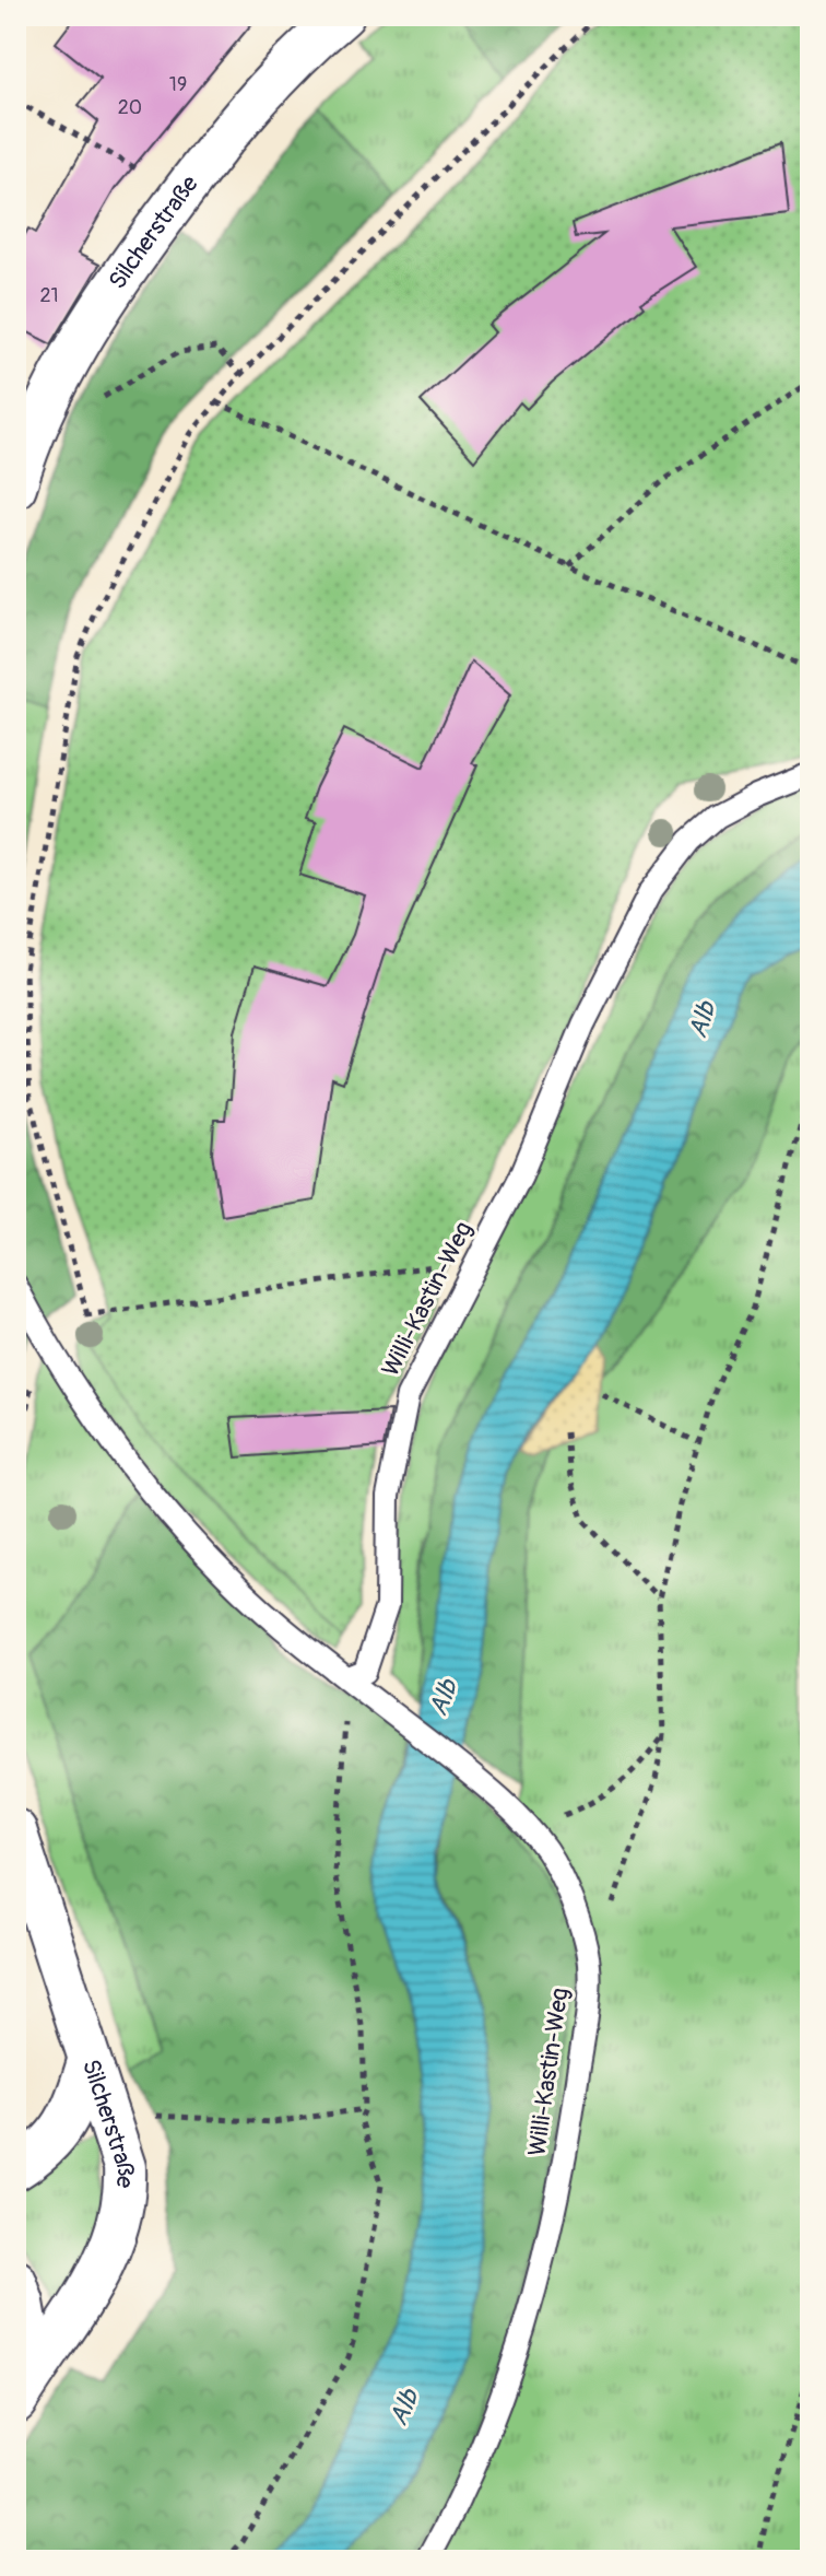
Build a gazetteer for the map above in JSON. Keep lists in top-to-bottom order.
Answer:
{
  "streets": {
    "street": ["Silcherstraße"],
    "lane": ["Willi-Kastin-Weg"]
  },
  "water": ["Alb"],
  "house_numbers": ["19", "20", "21"]
}
